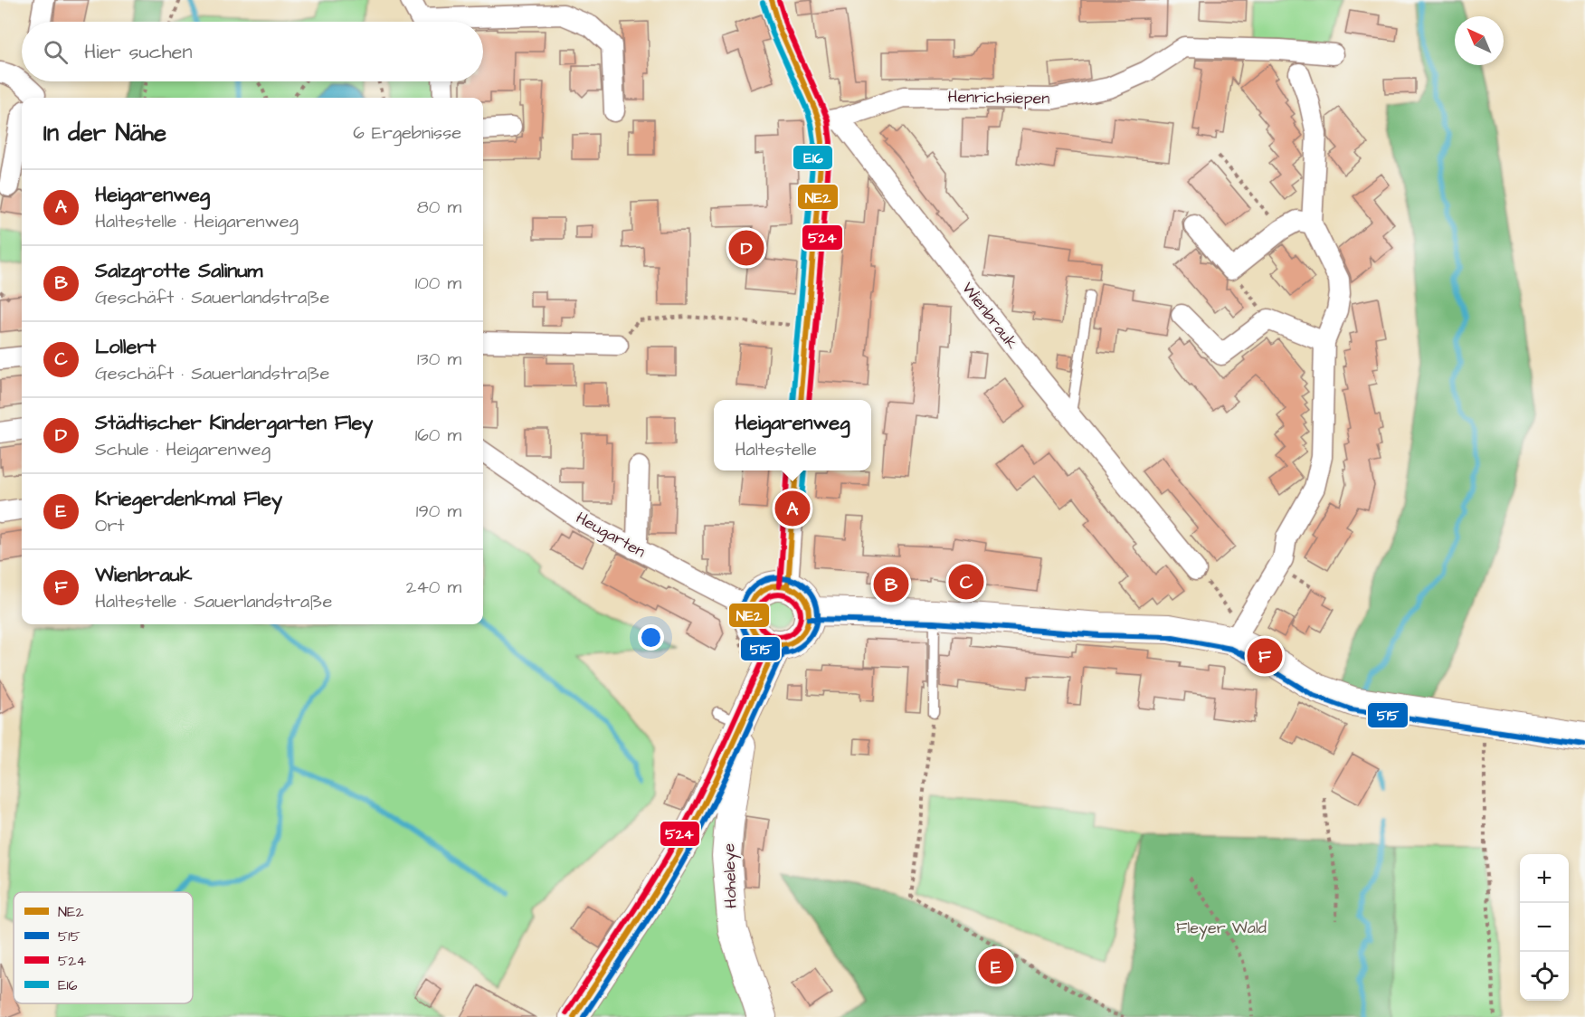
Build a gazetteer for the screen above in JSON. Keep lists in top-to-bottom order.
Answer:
{
  "streets": {
    "street": [
      "Henrichsiepen",
      "Wienbrauk",
      "Heugarten",
      "Hoheleye"
    ]
  },
  "crossings": [
    ["Henrichsiepen", "Wienbrauk"]
  ],
  "parks": ["Fleyer Wald"],
  "lines": [
    "transit line NE2",
    "transit line 524",
    "transit line E16",
    "transit line 515"
  ],
  "legend": [
    "NE2",
    "515",
    "524",
    "E16"
  ],
  "north": "top left",
  "page": {
    "search": "Hier suchen",
    "heading": ["In der Nähe", "6 Ergebnisse"],
    "list": [
      {
        "mark": "A",
        "name": "Heigarenweg",
        "note": "Haltestelle · Heigarenweg",
        "value": "80 m"
      },
      {
        "mark": "B",
        "name": "Salzgrotte Salinum",
        "note": "Geschäft · Sauerlandstraße",
        "value": "100 m"
      },
      {
        "mark": "C",
        "name": "Lollert",
        "note": "Geschäft · Sauerlandstraße",
        "value": "130 m"
      },
      {
        "mark": "D",
        "name": "Städtischer Kindergarten Fley",
        "note": "Schule · Heigarenweg",
        "value": "160 m"
      },
      {
        "mark": "E",
        "name": "Kriegerdenkmal Fley",
        "note": "Ort",
        "value": "190 m"
      },
      {
        "mark": "F",
        "name": "Wienbrauk",
        "note": "Haltestelle · Sauerlandstraße",
        "value": "240 m"
      }
    ],
    "pins": [
      "D",
      "A",
      "C",
      "B",
      "F",
      "E"
    ],
    "popup": ["Heigarenweg", "Haltestelle"],
    "map_buttons": ["+", "−"]
  }
}
